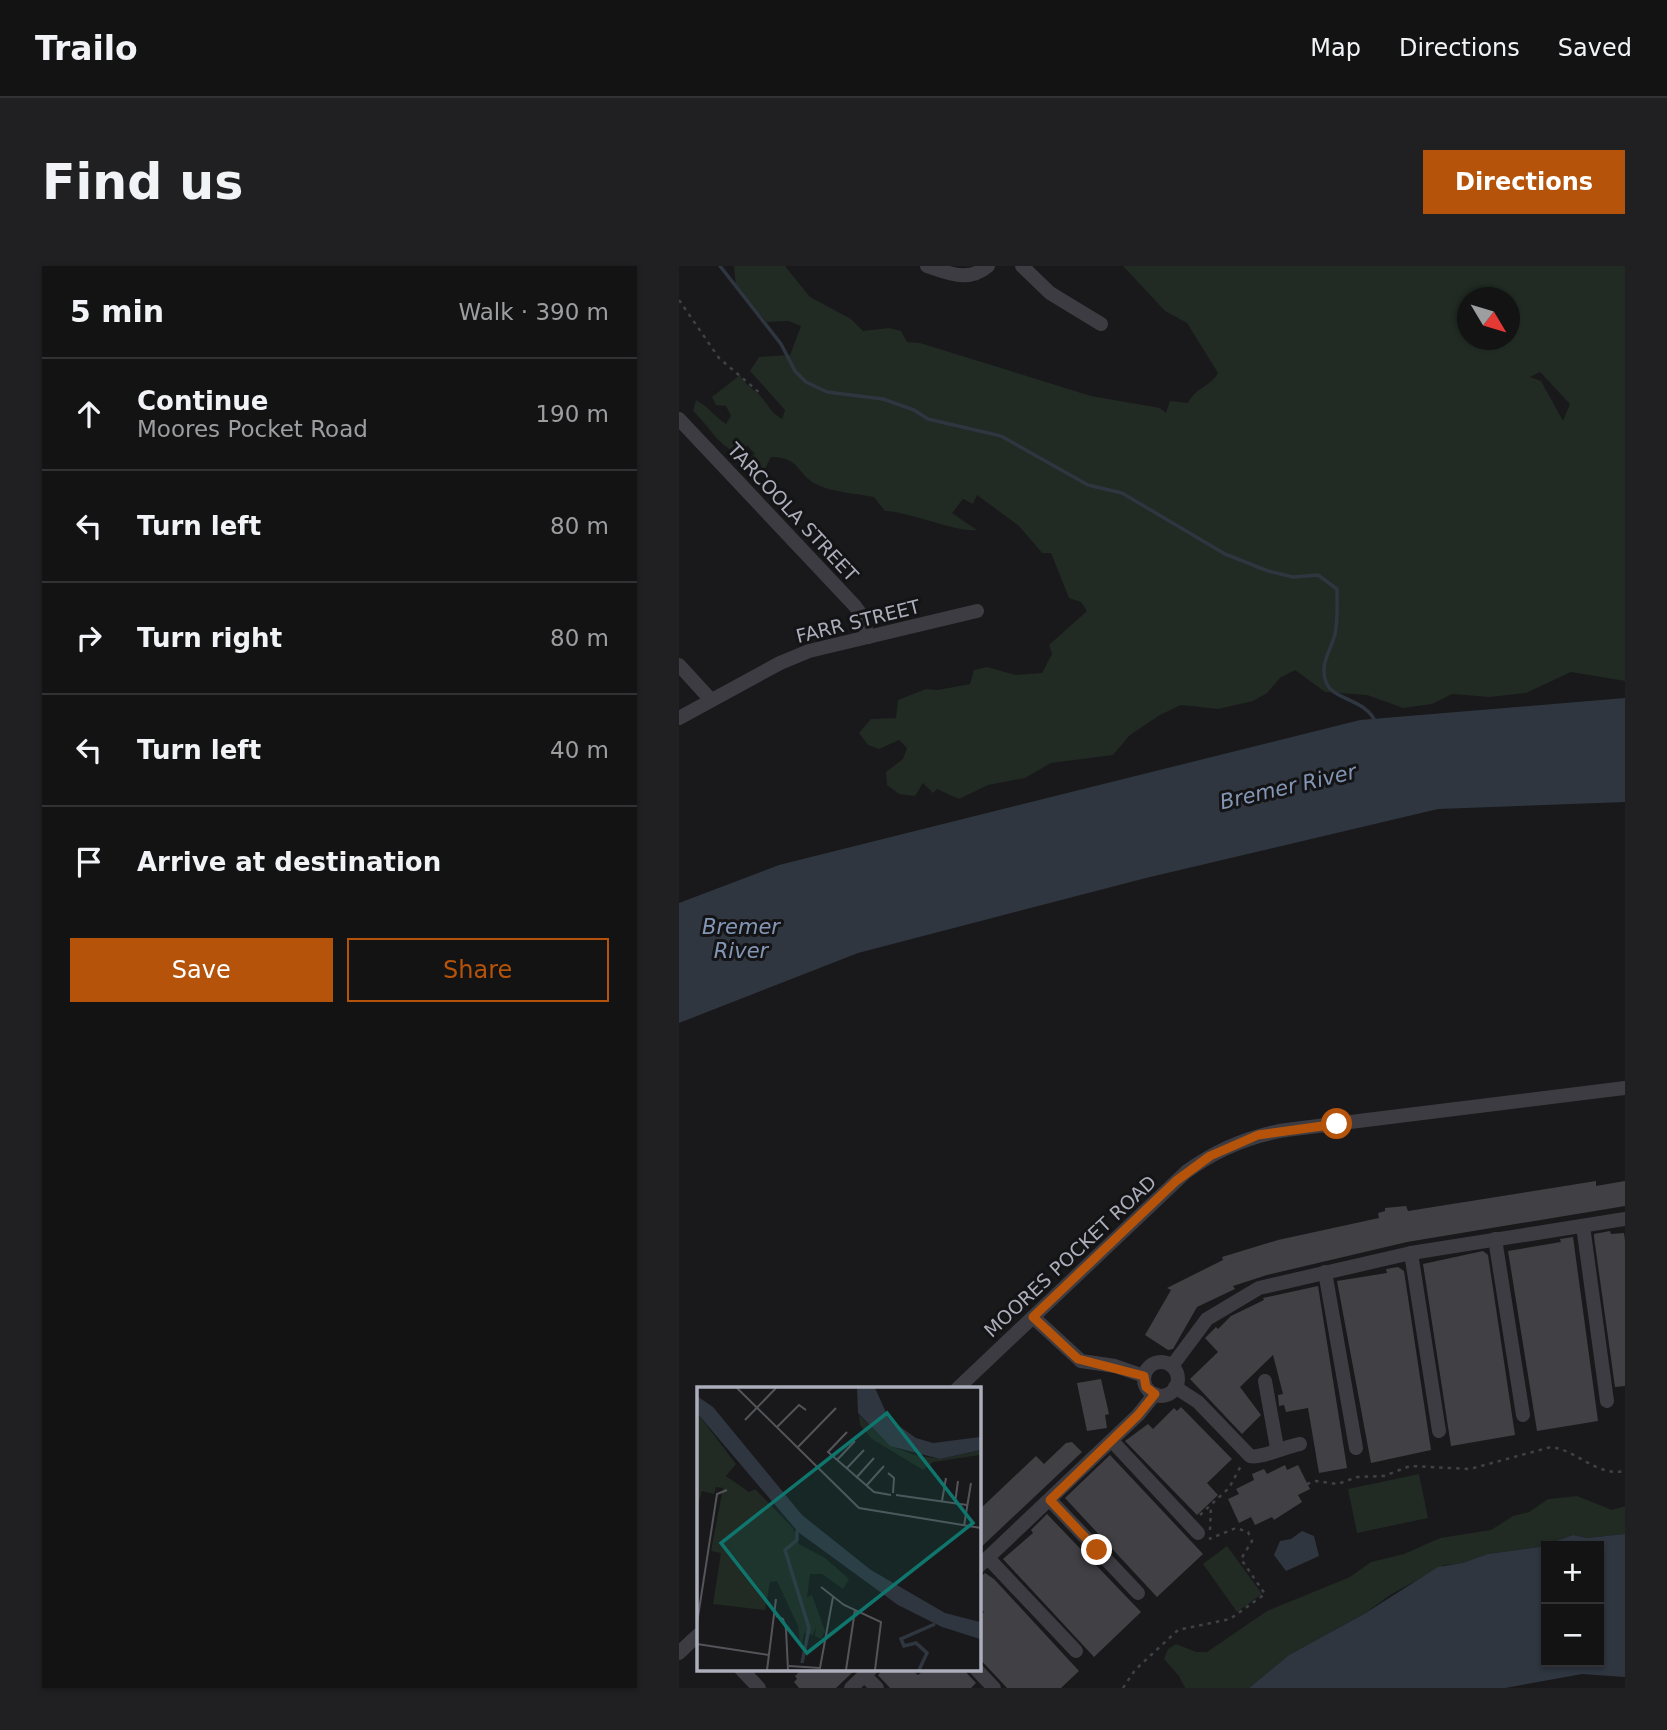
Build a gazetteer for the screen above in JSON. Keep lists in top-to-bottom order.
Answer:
{
  "streets": {
    "street": ["TARCOOLA STREET", "FARR STREET", "MOORES POCKET ROAD"]
  },
  "crossings": [
    ["TARCOOLA STREET", "FARR STREET"]
  ],
  "water": ["Bremer River"],
  "north": "bottom right",
  "page": {
    "header": "Trailo",
    "nav": ["Map", "Directions", "Saved"],
    "buttons": [
      "Directions",
      ["Save", "Share"]
    ],
    "title": "Find us",
    "heading": ["5 min", "Walk · 390 m"],
    "list": [
      ["Continue", "Moores Pocket Road", "190 m"],
      ["Turn left", "80 m"],
      ["Turn right", "80 m"],
      ["Turn left", "40 m"],
      "Arrive at destination"
    ],
    "map_buttons": ["+", "−"]
  }
}
